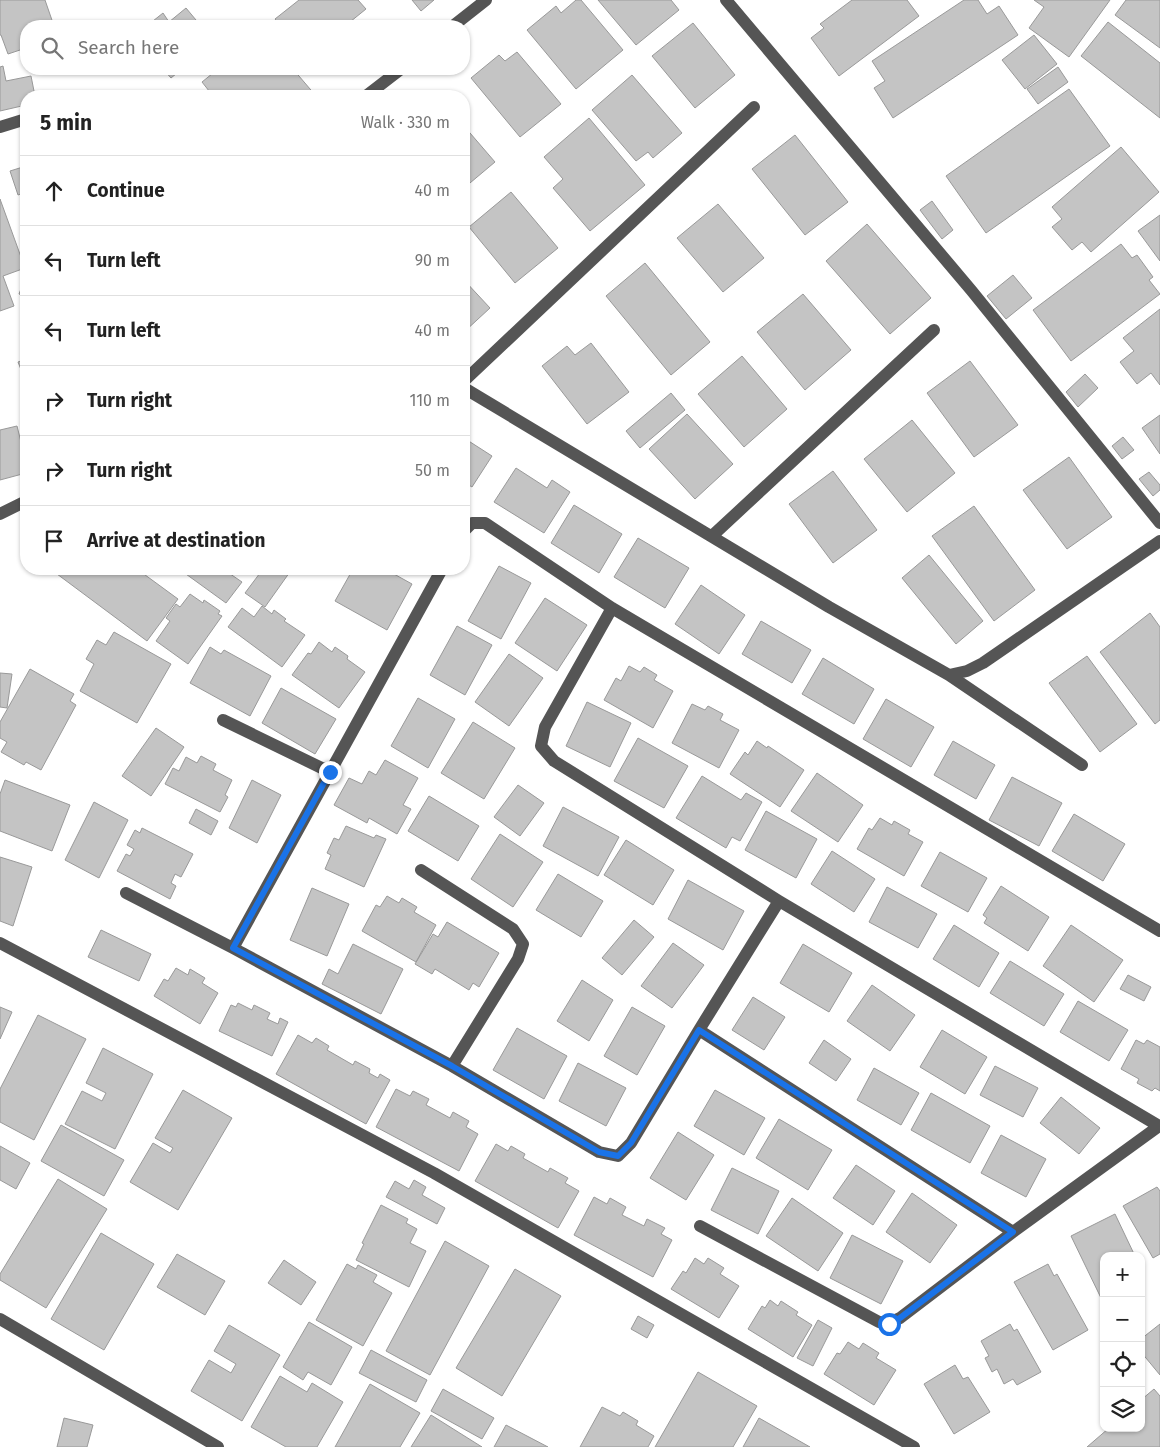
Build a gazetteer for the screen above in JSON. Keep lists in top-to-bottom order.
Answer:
{
  "page": {
    "search": "Search here",
    "heading": ["5 min", "Walk · 330 m"],
    "list": [
      ["Continue", "40 m"],
      ["Turn left", "90 m"],
      ["Turn left", "40 m"],
      ["Turn right", "110 m"],
      ["Turn right", "50 m"],
      "Arrive at destination"
    ],
    "map_buttons": ["+", "−"]
  }
}
